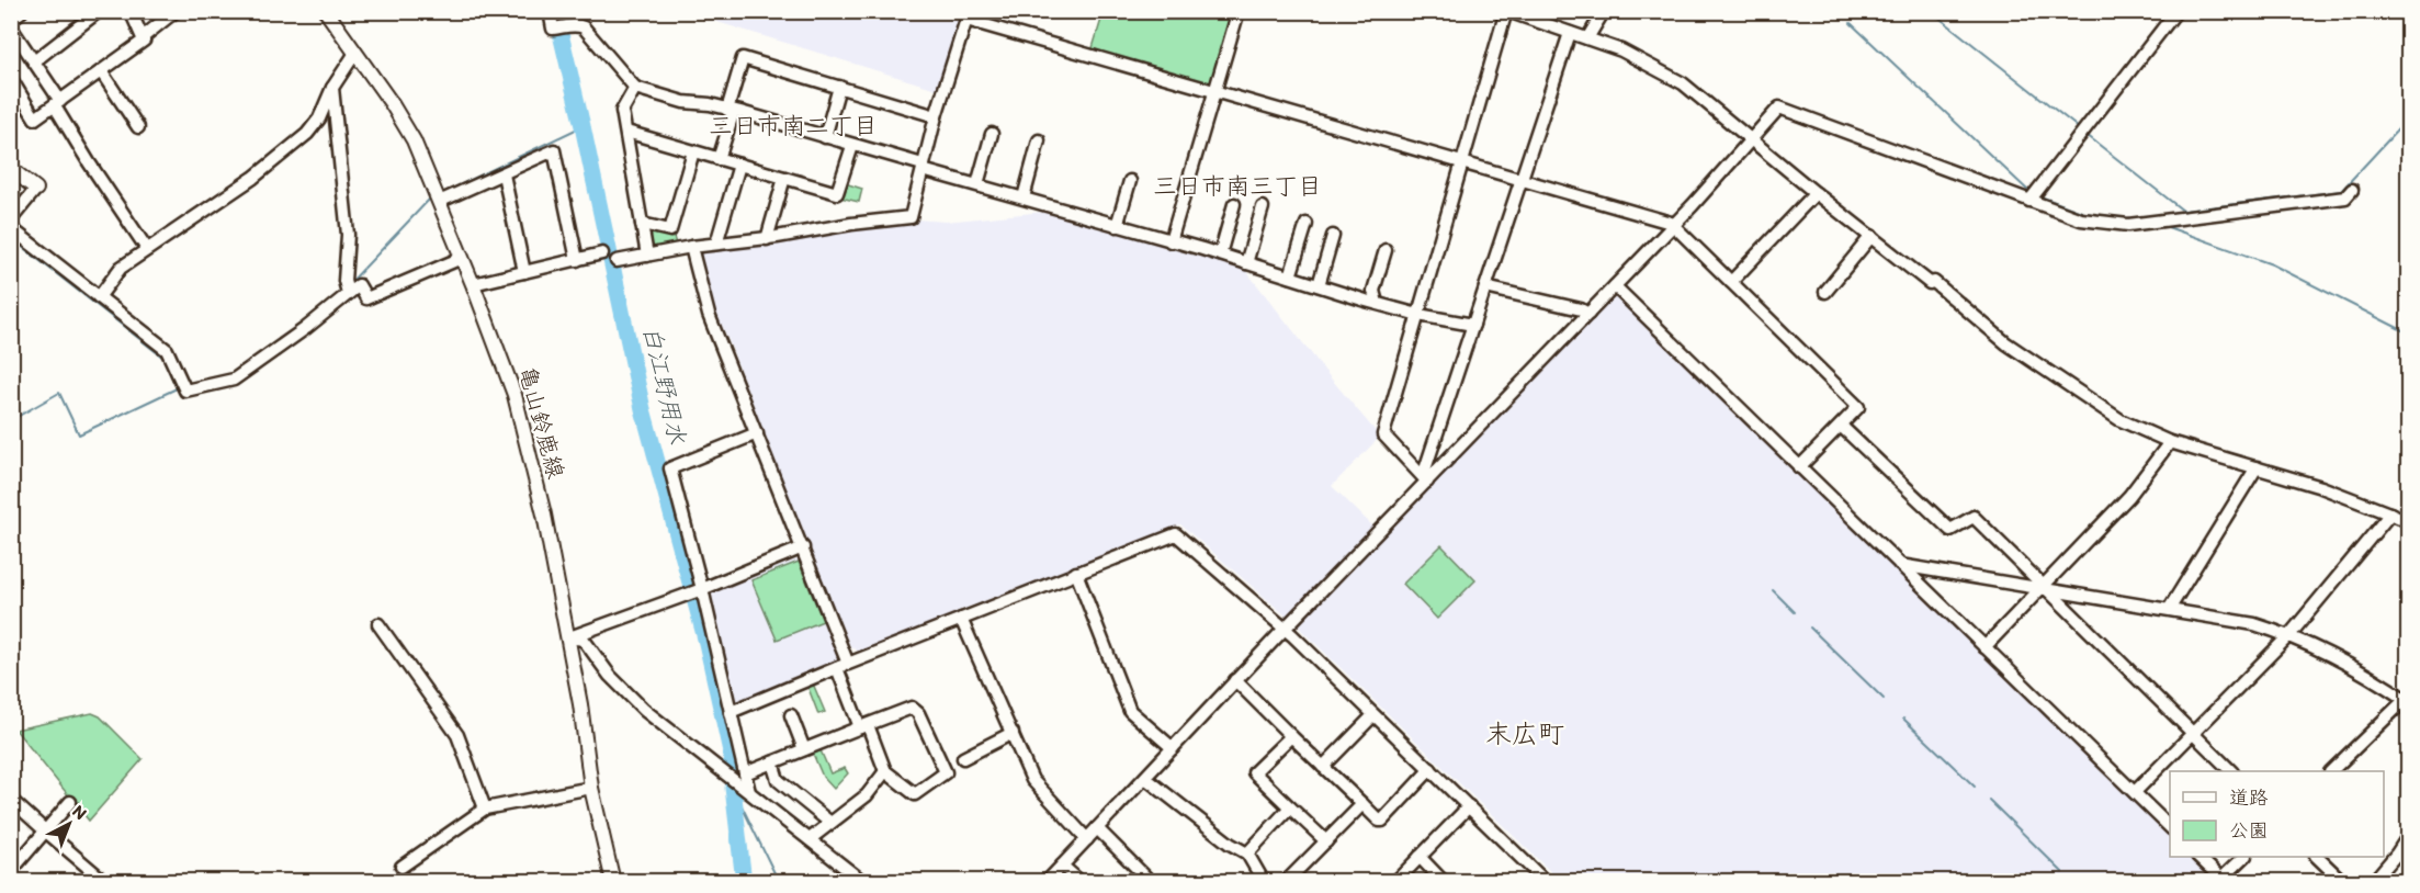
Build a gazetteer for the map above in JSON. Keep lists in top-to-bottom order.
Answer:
{
  "streets": {
    "main road": ["亀山鈴鹿線"]
  },
  "districts": ["三日市南二丁目", "三日市南三丁目", "末広町"],
  "water": ["白江野用水"],
  "legend": ["道路", "公園"],
  "north": "top right"
}
